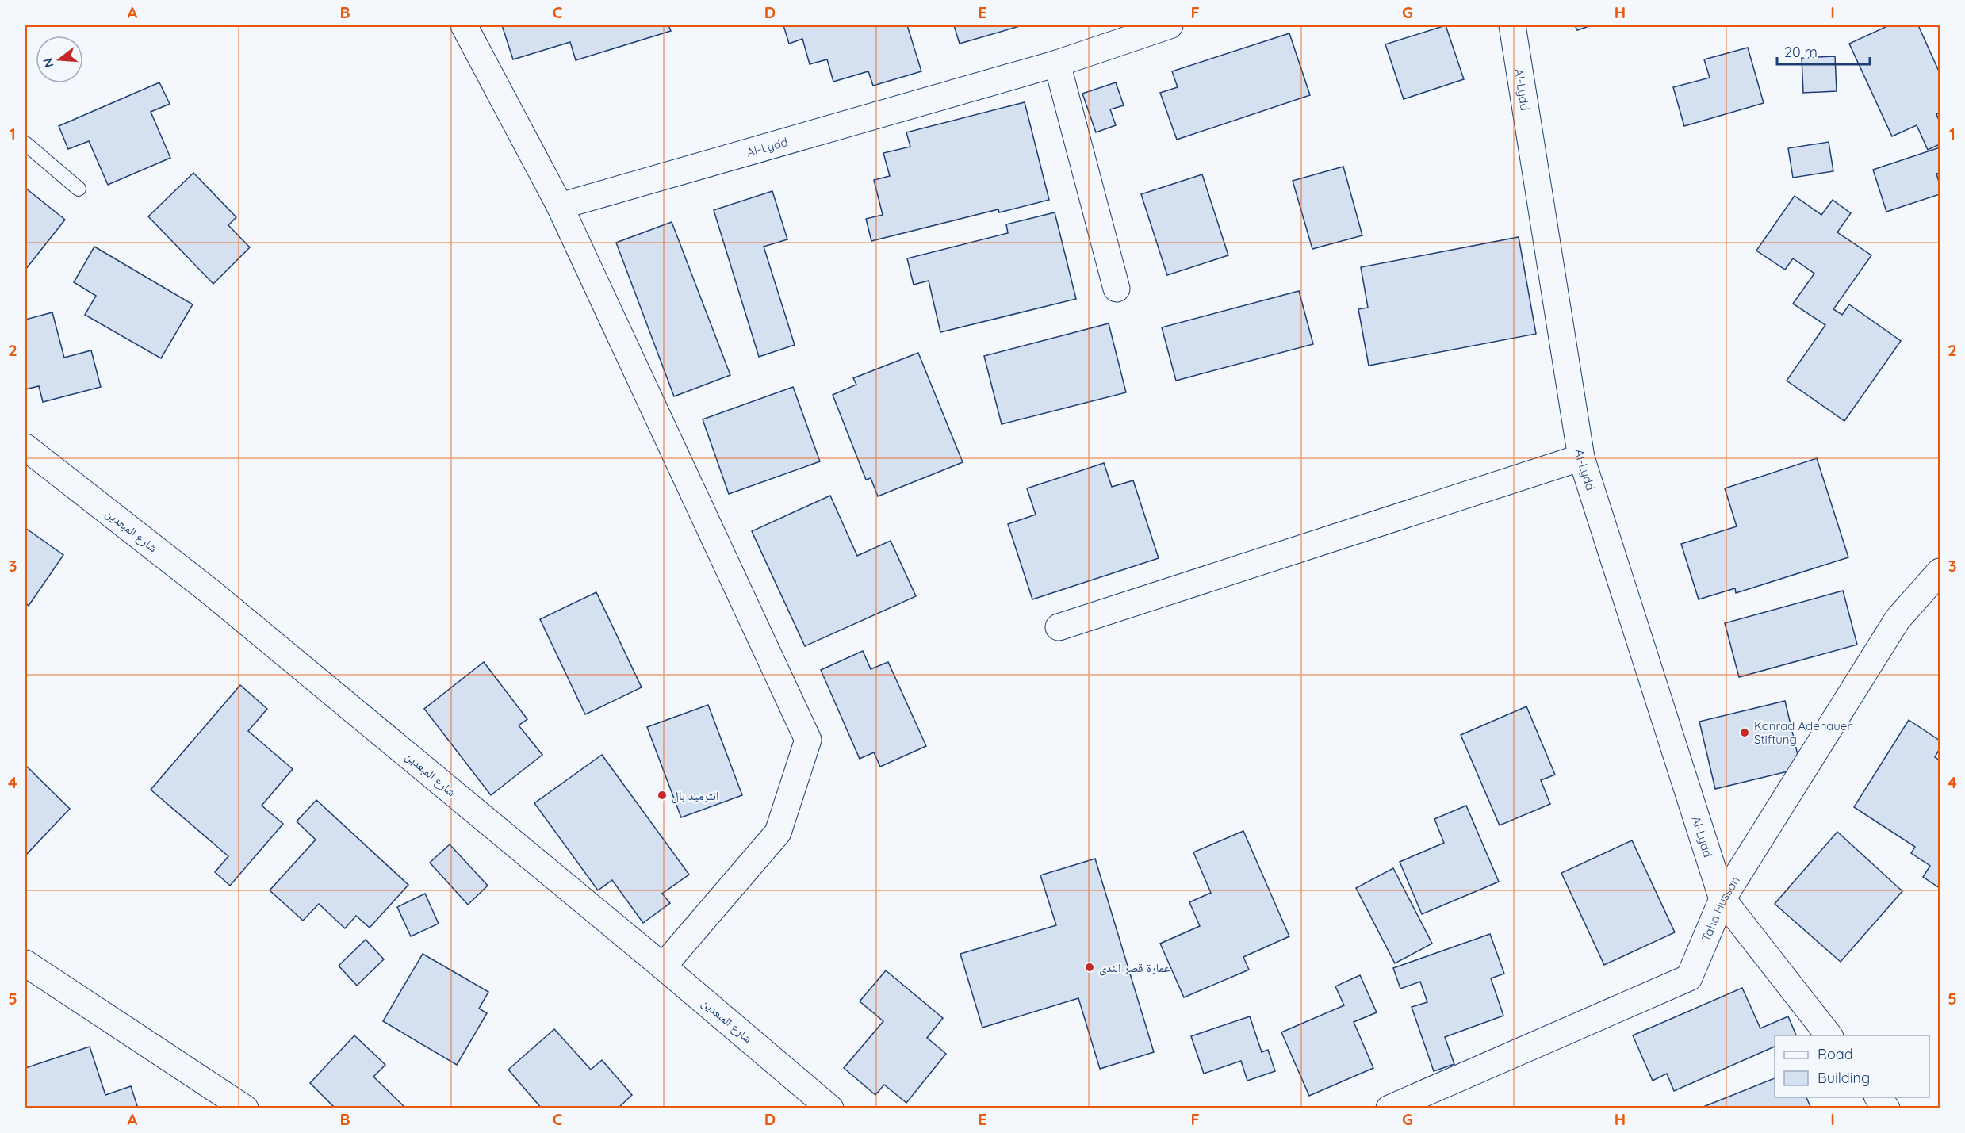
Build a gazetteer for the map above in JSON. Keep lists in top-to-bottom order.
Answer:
{
  "streets": {
    "street": ["Al-Lydd", "شارع المبعدين", "Taha Hussan"]
  },
  "crossings": [
    ["Al-Lydd", "Taha Hussan"]
  ],
  "places": ["Konrad Adenauer Stiftung", "انترميد بال", "عمارة قصر الندى"],
  "legend": ["Road", "Building"],
  "scale_bar": "20 m",
  "north": "left",
  "grid": {
    "columns": [
      "A",
      "B",
      "C",
      "D",
      "E",
      "F",
      "G",
      "H",
      "I"
    ],
    "rows": [
      "1",
      "2",
      "3",
      "4",
      "5"
    ]
  }
}
